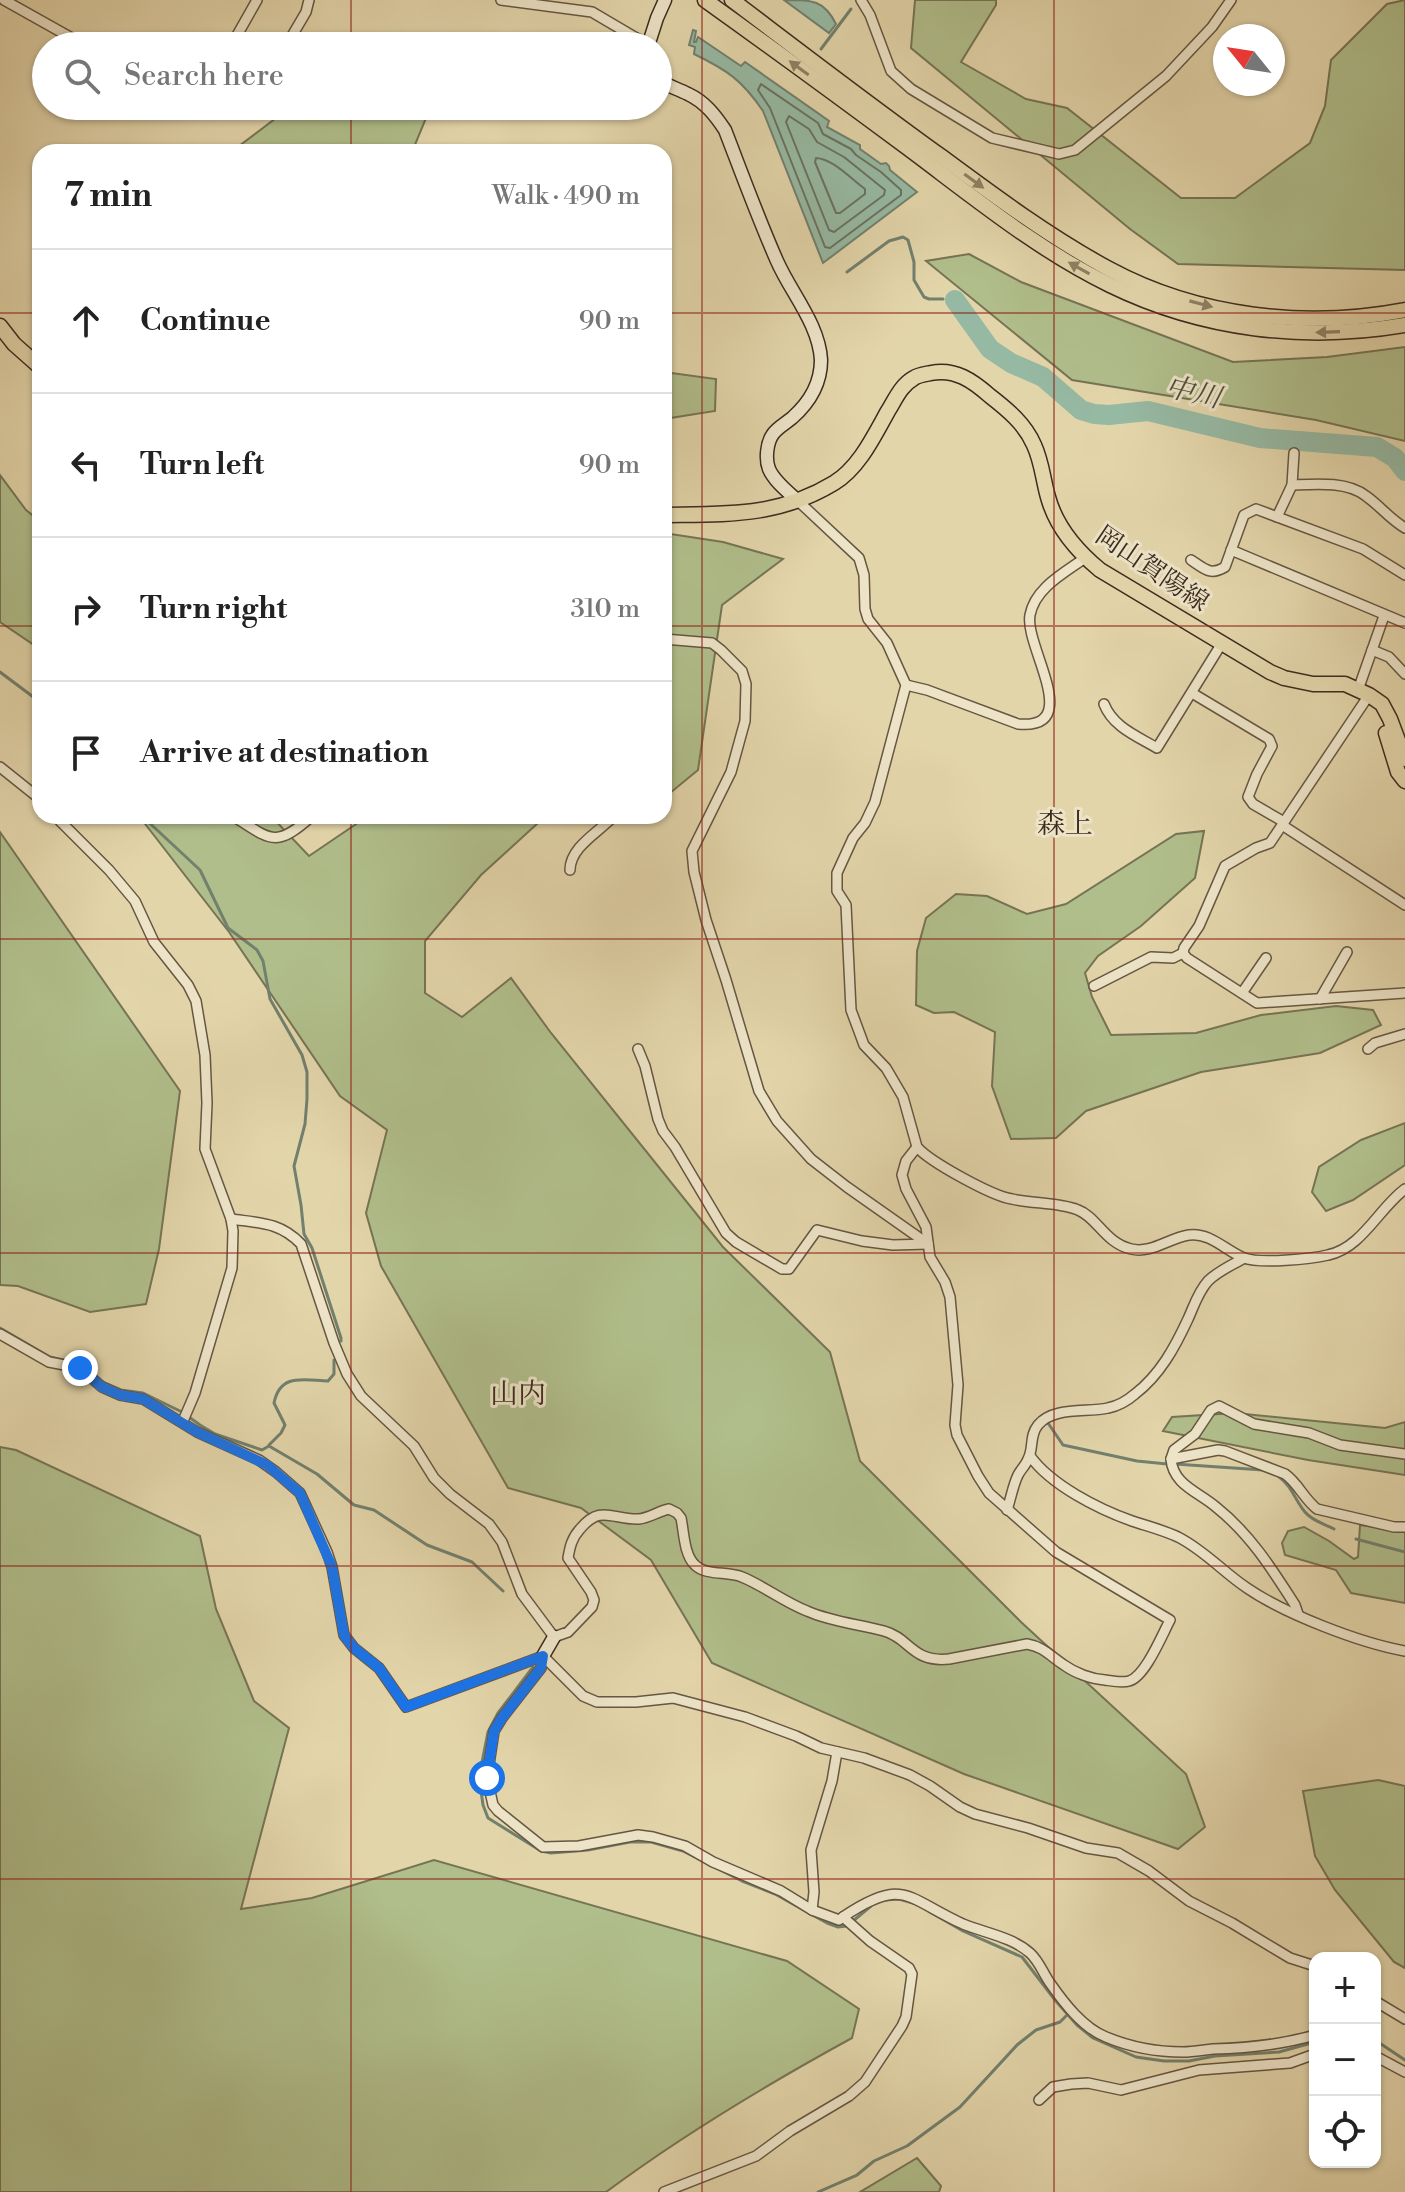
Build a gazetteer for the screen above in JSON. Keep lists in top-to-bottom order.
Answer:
{
  "streets": {
    "main road": ["岡山賀陽線"]
  },
  "districts": ["森上", "山内"],
  "water": ["中川"],
  "north": "top left",
  "page": {
    "search": "Search here",
    "heading": ["7 min", "Walk · 490 m"],
    "list": [
      ["Continue", "90 m"],
      ["Turn left", "90 m"],
      ["Turn right", "310 m"],
      "Arrive at destination"
    ],
    "map_buttons": ["+", "−"]
  }
}
